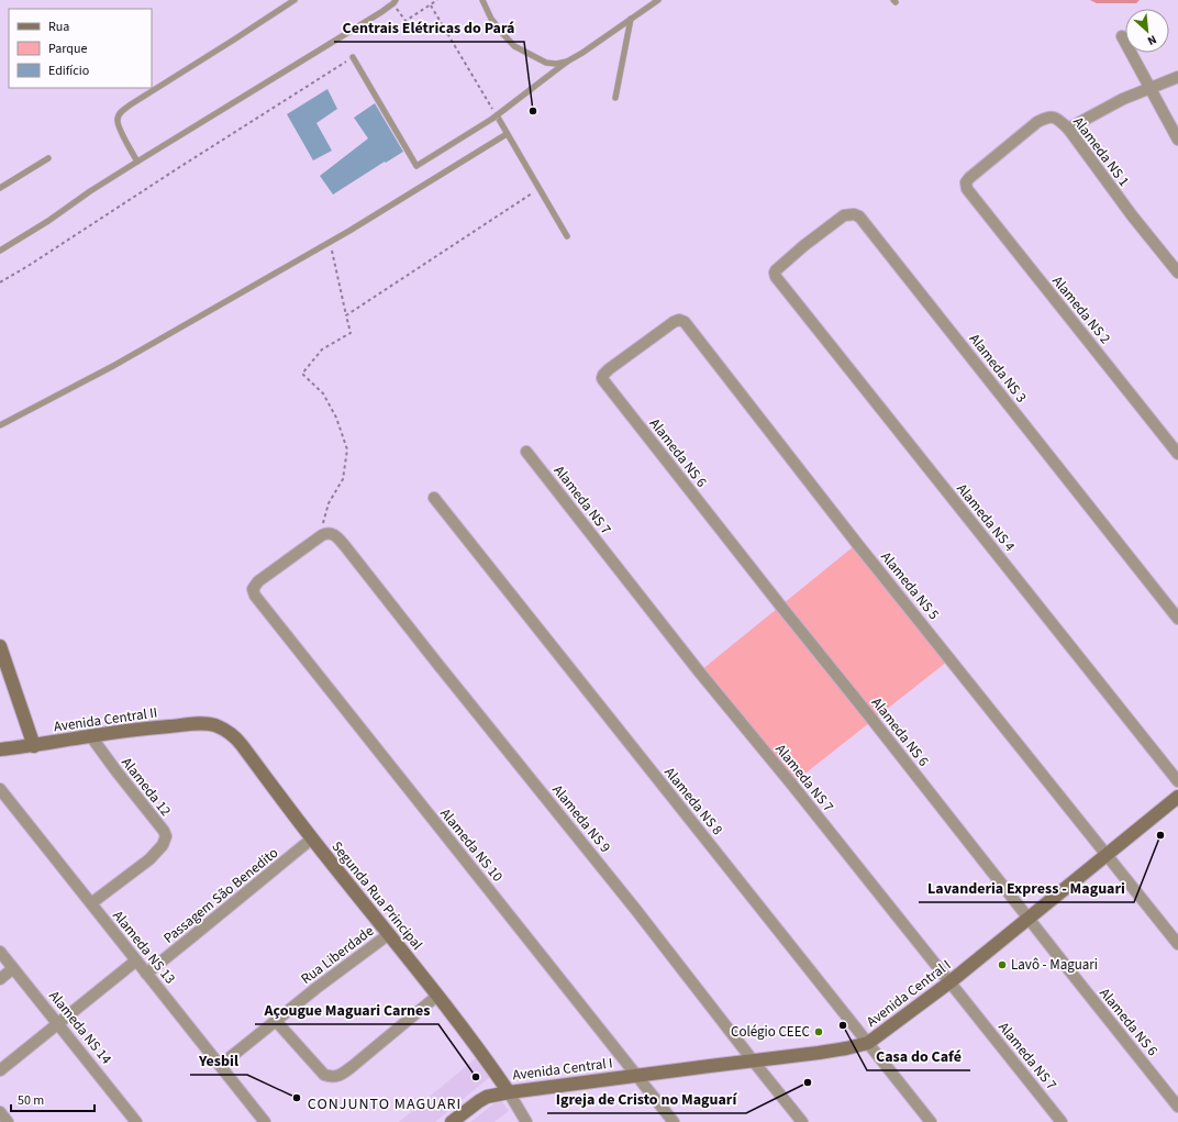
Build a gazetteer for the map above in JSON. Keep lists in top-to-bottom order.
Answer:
{
  "streets": {
    "main road": ["Avenida Central II", "Segunda Rua Principal", "Avenida Central I"],
    "street": [
      "Alameda NS 1",
      "Alameda NS 2",
      "Alameda NS 3",
      "Alameda NS 6",
      "Alameda NS 7",
      "Alameda NS 4",
      "Alameda NS 5",
      "Alameda 12",
      "Alameda NS 8",
      "Alameda NS 9",
      "Alameda NS 10",
      "Passagem São Benedito",
      "Alameda NS 13",
      "Rua Liberdade",
      "Alameda NS 14"
    ]
  },
  "crossings": [
    ["Alameda NS 1", "Alameda NS 2"],
    ["Alameda NS 3", "Alameda NS 4"],
    ["Alameda NS 6", "Alameda NS 5"],
    ["Alameda NS 6", "Avenida Central I"],
    ["Alameda NS 7", "Avenida Central I"],
    ["Alameda NS 5", "Avenida Central I"],
    ["Avenida Central II", "Alameda 12"],
    ["Avenida Central II", "Segunda Rua Principal"],
    ["Alameda 12", "Alameda NS 13"],
    ["Alameda NS 8", "Avenida Central I"],
    ["Alameda NS 9", "Alameda NS 10"],
    ["Alameda NS 9", "Avenida Central I"],
    ["Alameda NS 10", "Avenida Central I"],
    ["Passagem São Benedito", "Segunda Rua Principal"],
    ["Passagem São Benedito", "Alameda NS 13"],
    ["Segunda Rua Principal", "Rua Liberdade"],
    ["Segunda Rua Principal", "Avenida Central I"],
    ["Alameda NS 13", "Rua Liberdade"]
  ],
  "districts": ["CONJUNTO MAGUARI"],
  "places": [
    "Centrais Elétricas do Pará",
    "Lavanderia Express - Maguari",
    "Lavô - Maguari",
    "Casa do Café",
    "Colégio CEEC",
    "Açougue Maguari Carnes",
    "Igreja de Cristo no Maguarí",
    "Yesbil"
  ],
  "legend": ["Rua", "Parque", "Edifício"],
  "scale_bar": "50 m",
  "north": "bottom right"
}
